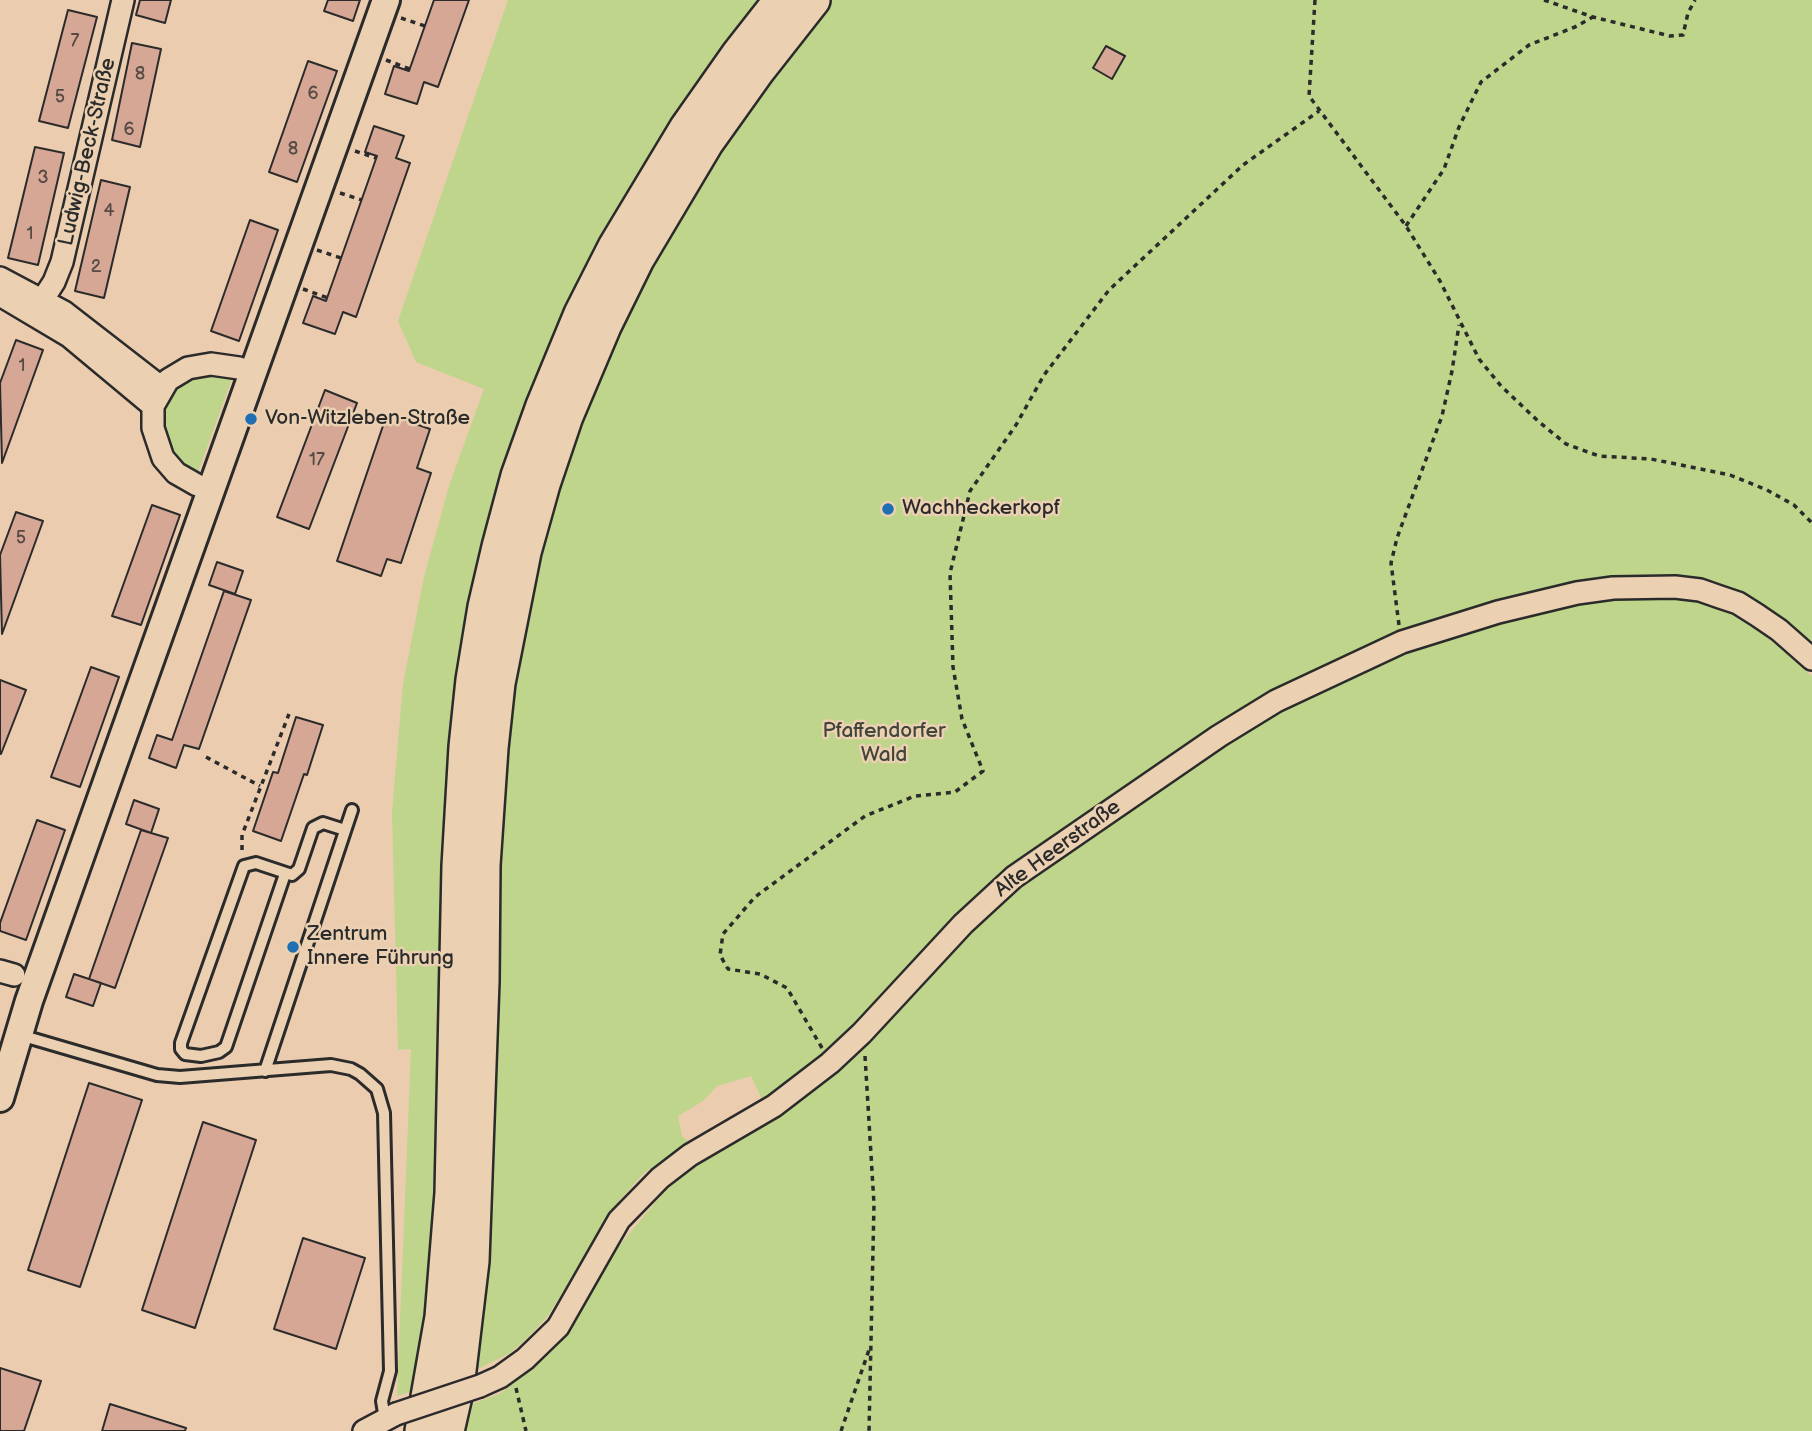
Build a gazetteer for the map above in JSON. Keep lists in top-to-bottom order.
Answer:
{
  "streets": {
    "street": ["Ludwig-Beck-Straße", "Alte Heerstraße"]
  },
  "parks": ["Pfaffendorfer Wald"],
  "places": ["Von-Witzleben-Straße", "Wachheckerkopf", "Zentrum Innere Führung"],
  "house_numbers": [
    "7",
    "8",
    "6",
    "5",
    "6",
    "8",
    "3",
    "4",
    "1",
    "2",
    "1",
    "17",
    "5"
  ]
}
